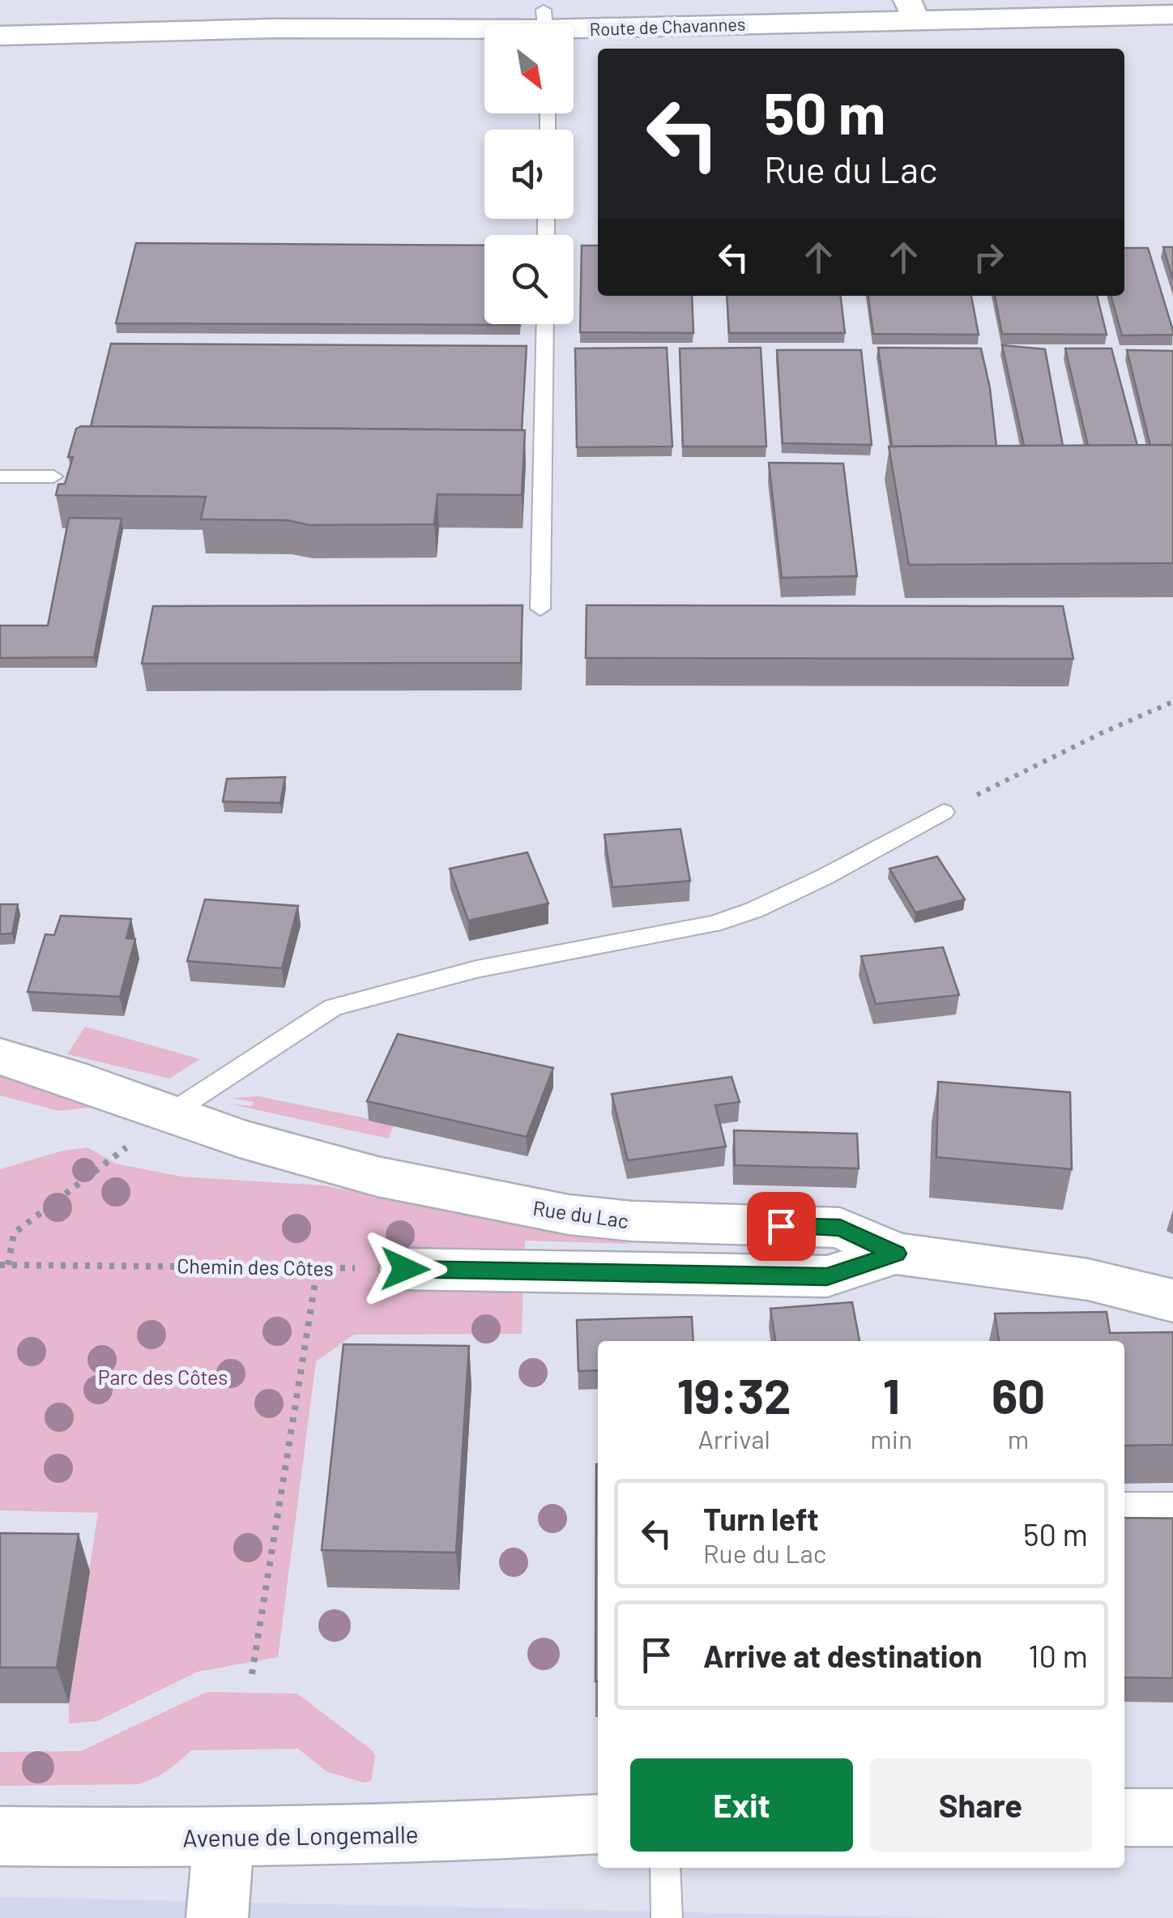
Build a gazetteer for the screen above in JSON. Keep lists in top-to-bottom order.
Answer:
{
  "streets": {
    "main road": ["Route de Chavannes", "Rue du Lac", "Avenue de Longemalle"],
    "path": ["Chemin des Côtes"]
  },
  "parks": ["Parc des Côtes"],
  "north": "bottom right",
  "page": {
    "turn": ["50 m", "Rue du Lac"],
    "eta": [
      "19:32",
      "Arrival",
      "1",
      "min",
      "60",
      "m"
    ],
    "list": [
      {
        "name": "Turn left",
        "note": "Rue du Lac",
        "value": "50 m"
      },
      {
        "name": "Arrive at destination",
        "value": "10 m"
      }
    ],
    "buttons": ["Exit", "Share"]
  }
}
